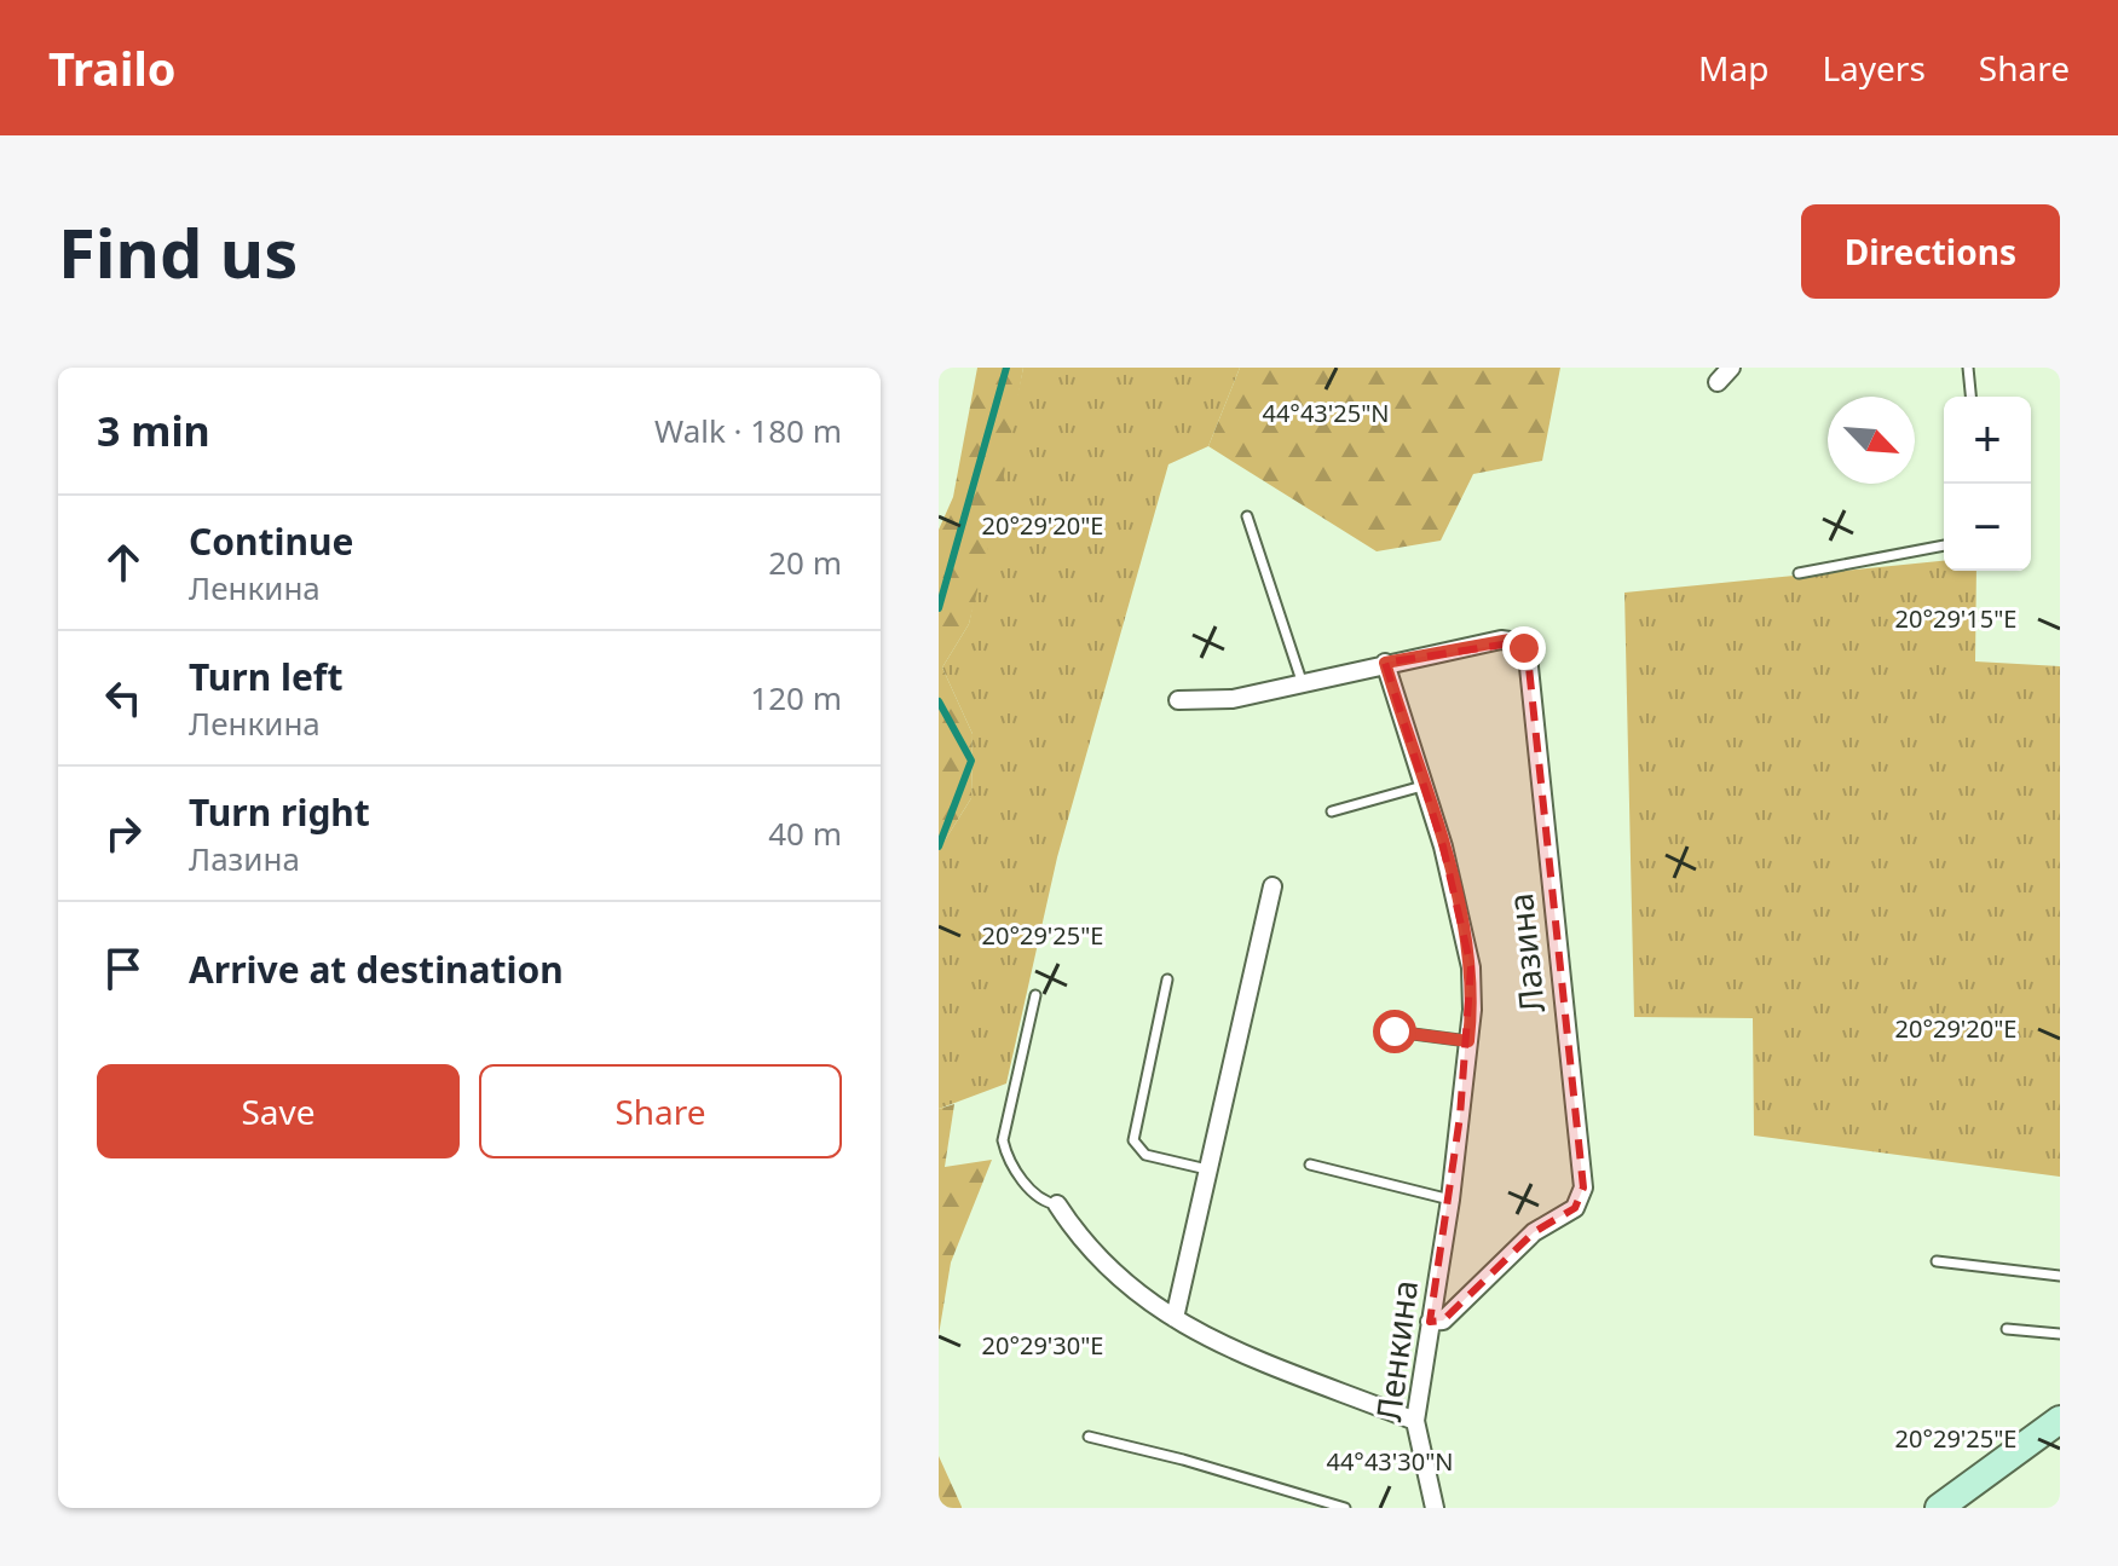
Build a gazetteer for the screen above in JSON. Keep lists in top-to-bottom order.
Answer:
{
  "streets": {
    "street": ["Лазина", "Ленкина"]
  },
  "crossings": [
    ["Лазина", "Ленкина"]
  ],
  "north": "bottom right",
  "page": {
    "header": "Trailo",
    "nav": ["Map", "Layers", "Share"],
    "buttons": [
      "Directions",
      ["Save", "Share"]
    ],
    "title": "Find us",
    "heading": ["3 min", "Walk · 180 m"],
    "map_buttons": ["+", "−"],
    "list": [
      ["Continue", "Ленкина", "20 m"],
      ["Turn left", "Ленкина", "120 m"],
      ["Turn right", "Лазина", "40 m"],
      "Arrive at destination"
    ]
  },
  "coordinates": [
    "44°43'25\"N",
    "20°29'20\"E",
    "20°29'15\"E",
    "20°29'25\"E",
    "20°29'30\"E",
    "44°43'30\"N"
  ]
}
